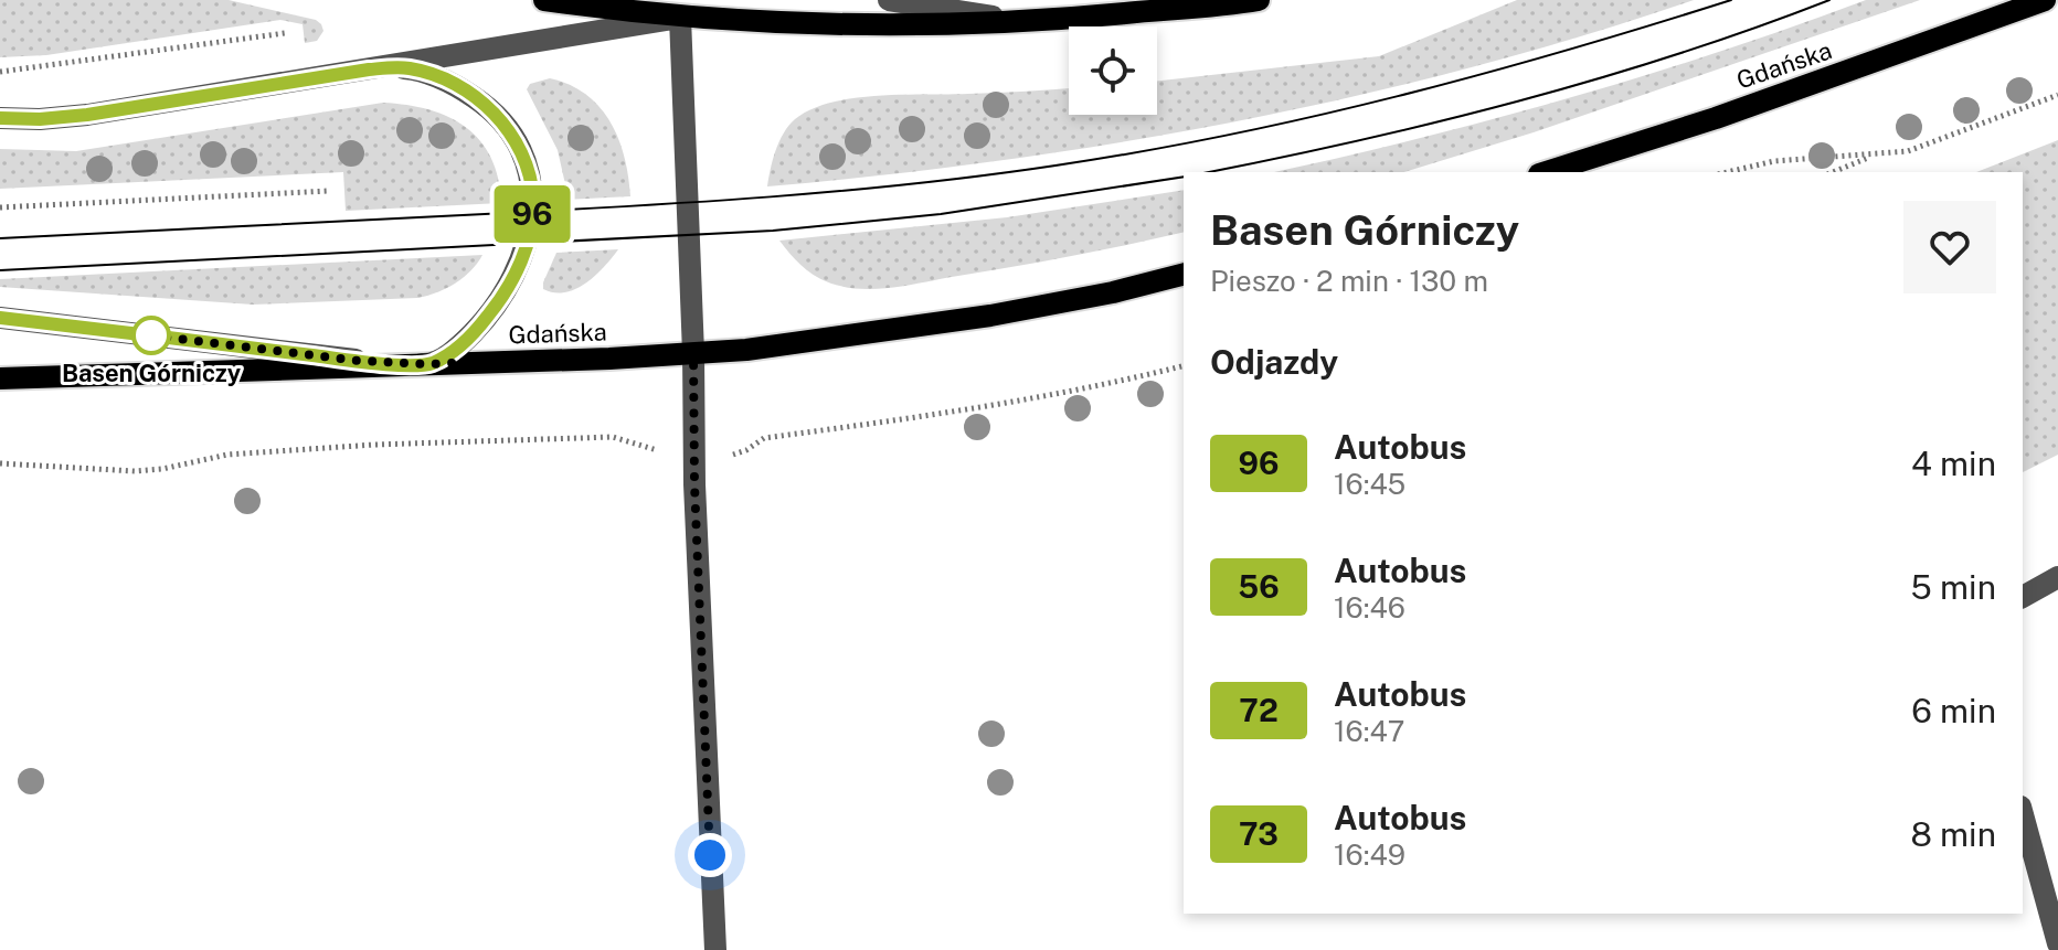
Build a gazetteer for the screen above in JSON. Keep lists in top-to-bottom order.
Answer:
{
  "streets": {
    "main road": ["Gdańska"]
  },
  "places": ["Basen Górniczy"],
  "lines": ["bus line 96"],
  "page": {
    "on_map": "96",
    "heading": [
      ["Basen Górniczy", "Pieszo · 2 min · 130 m"],
      "Odjazdy"
    ],
    "list": [
      {
        "mark": "96",
        "name": "Autobus",
        "note": "16:45",
        "value": "4 min"
      },
      {
        "mark": "56",
        "name": "Autobus",
        "note": "16:46",
        "value": "5 min"
      },
      {
        "mark": "72",
        "name": "Autobus",
        "note": "16:47",
        "value": "6 min"
      },
      {
        "mark": "73",
        "name": "Autobus",
        "note": "16:49",
        "value": "8 min"
      }
    ]
  }
}
